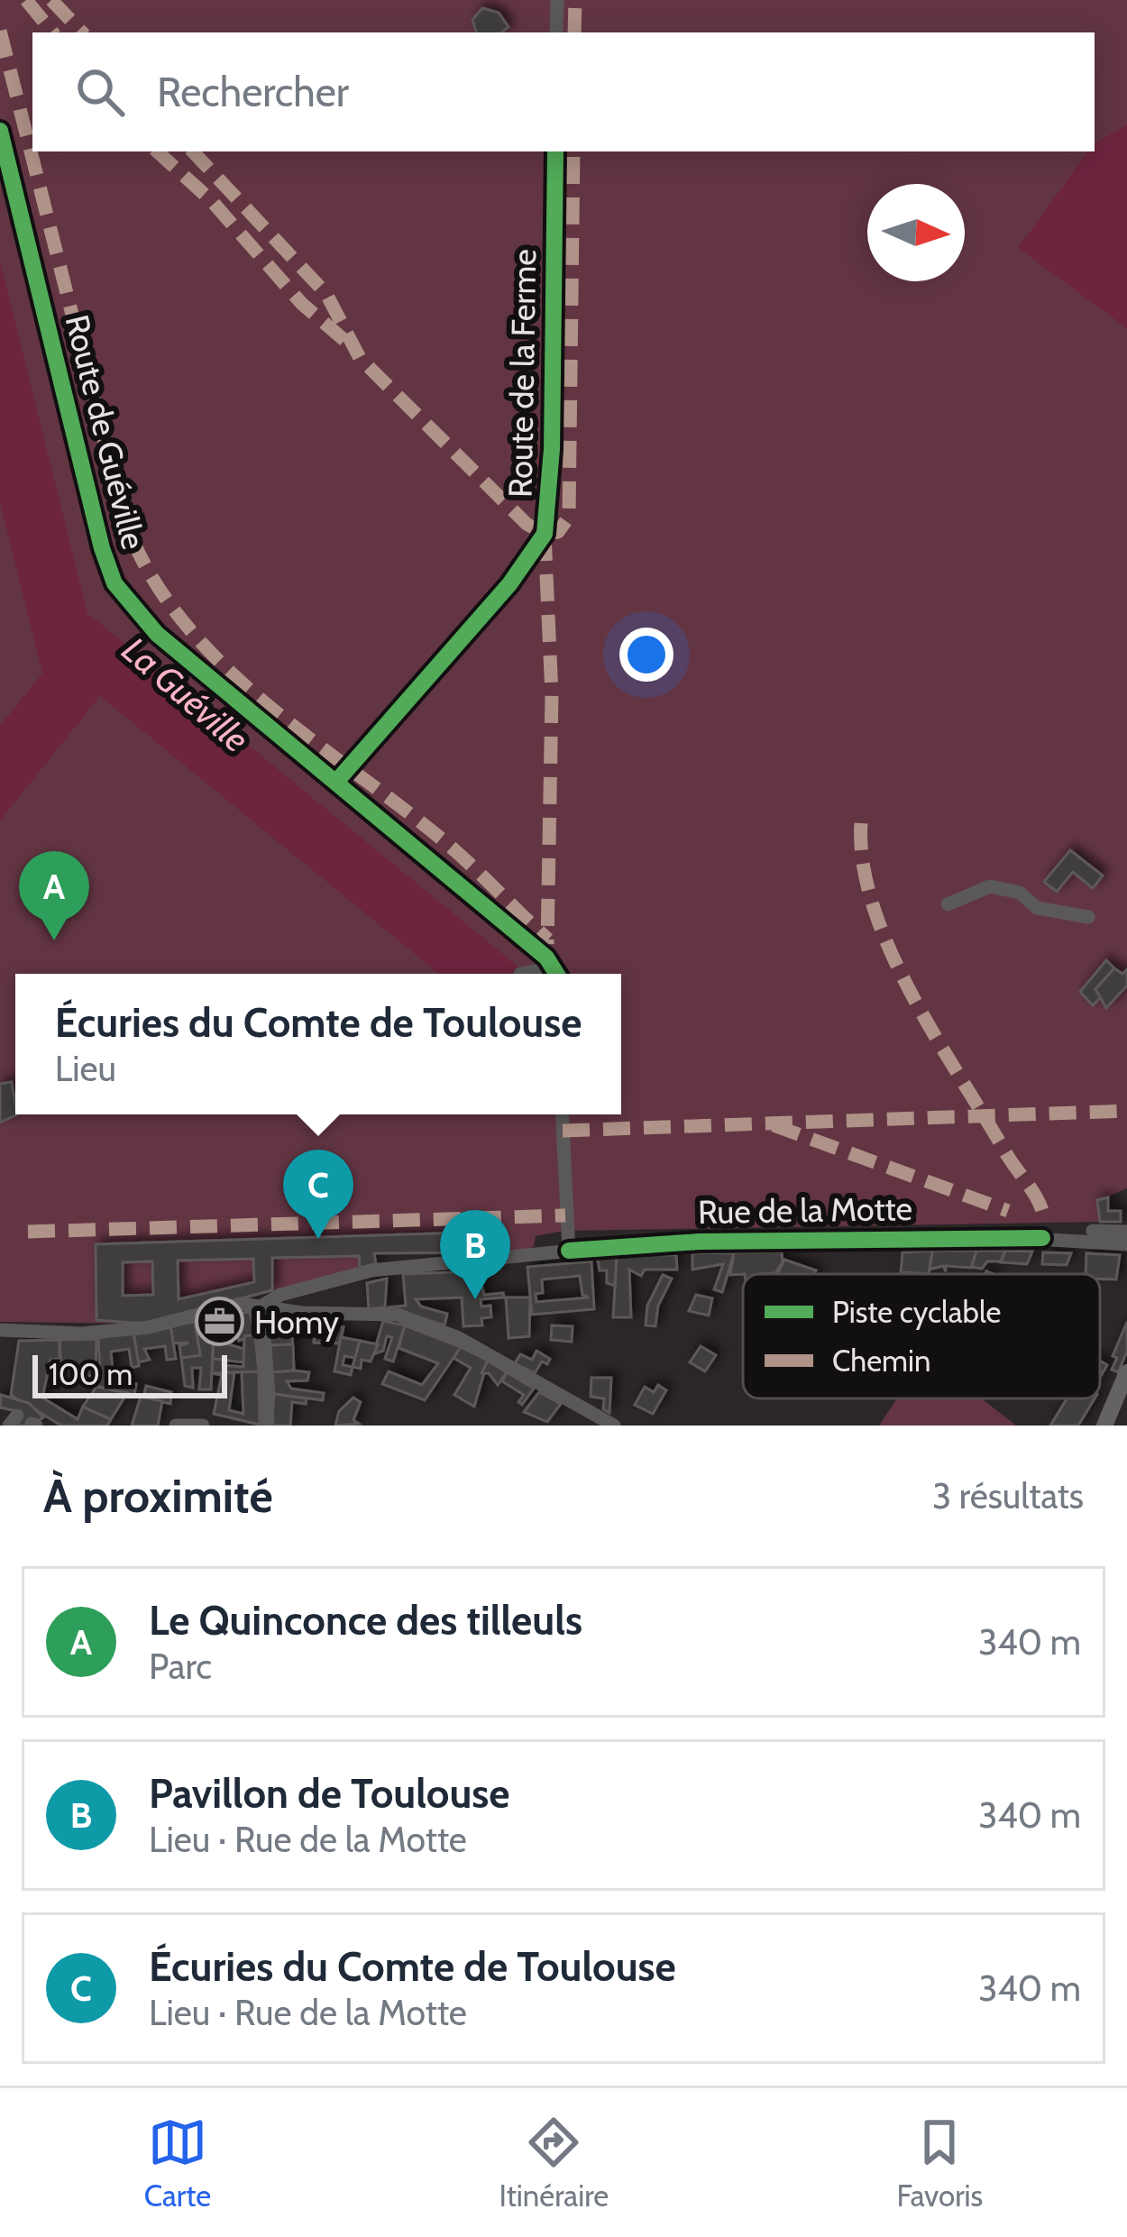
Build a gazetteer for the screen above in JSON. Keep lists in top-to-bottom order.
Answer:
{
  "streets": {
    "street": ["Route de la Ferme", "Route de Guéville", "Rue de la Motte"]
  },
  "crossings": [
    ["Route de la Ferme", "Route de Guéville"]
  ],
  "water": ["La Guéville"],
  "places": {
    "office": ["Homy"]
  },
  "legend": ["Piste cyclable", "Chemin"],
  "scale_bar": "100 m",
  "north": "right",
  "page": {
    "search": "Rechercher",
    "pins": ["A", "C", "B"],
    "popup": ["Écuries du Comte de Toulouse", "Lieu"],
    "scale": "100 m",
    "heading": ["À proximité", "3 résultats"],
    "list": [
      {
        "mark": "A",
        "name": "Le Quinconce des tilleuls",
        "note": "Parc",
        "value": "340 m"
      },
      {
        "mark": "B",
        "name": "Pavillon de Toulouse",
        "note": "Lieu · Rue de la Motte",
        "value": "340 m"
      },
      {
        "mark": "C",
        "name": "Écuries du Comte de Toulouse",
        "note": "Lieu · Rue de la Motte",
        "value": "340 m"
      }
    ],
    "nav": ["Carte", "Itinéraire", "Favoris"]
  }
}
